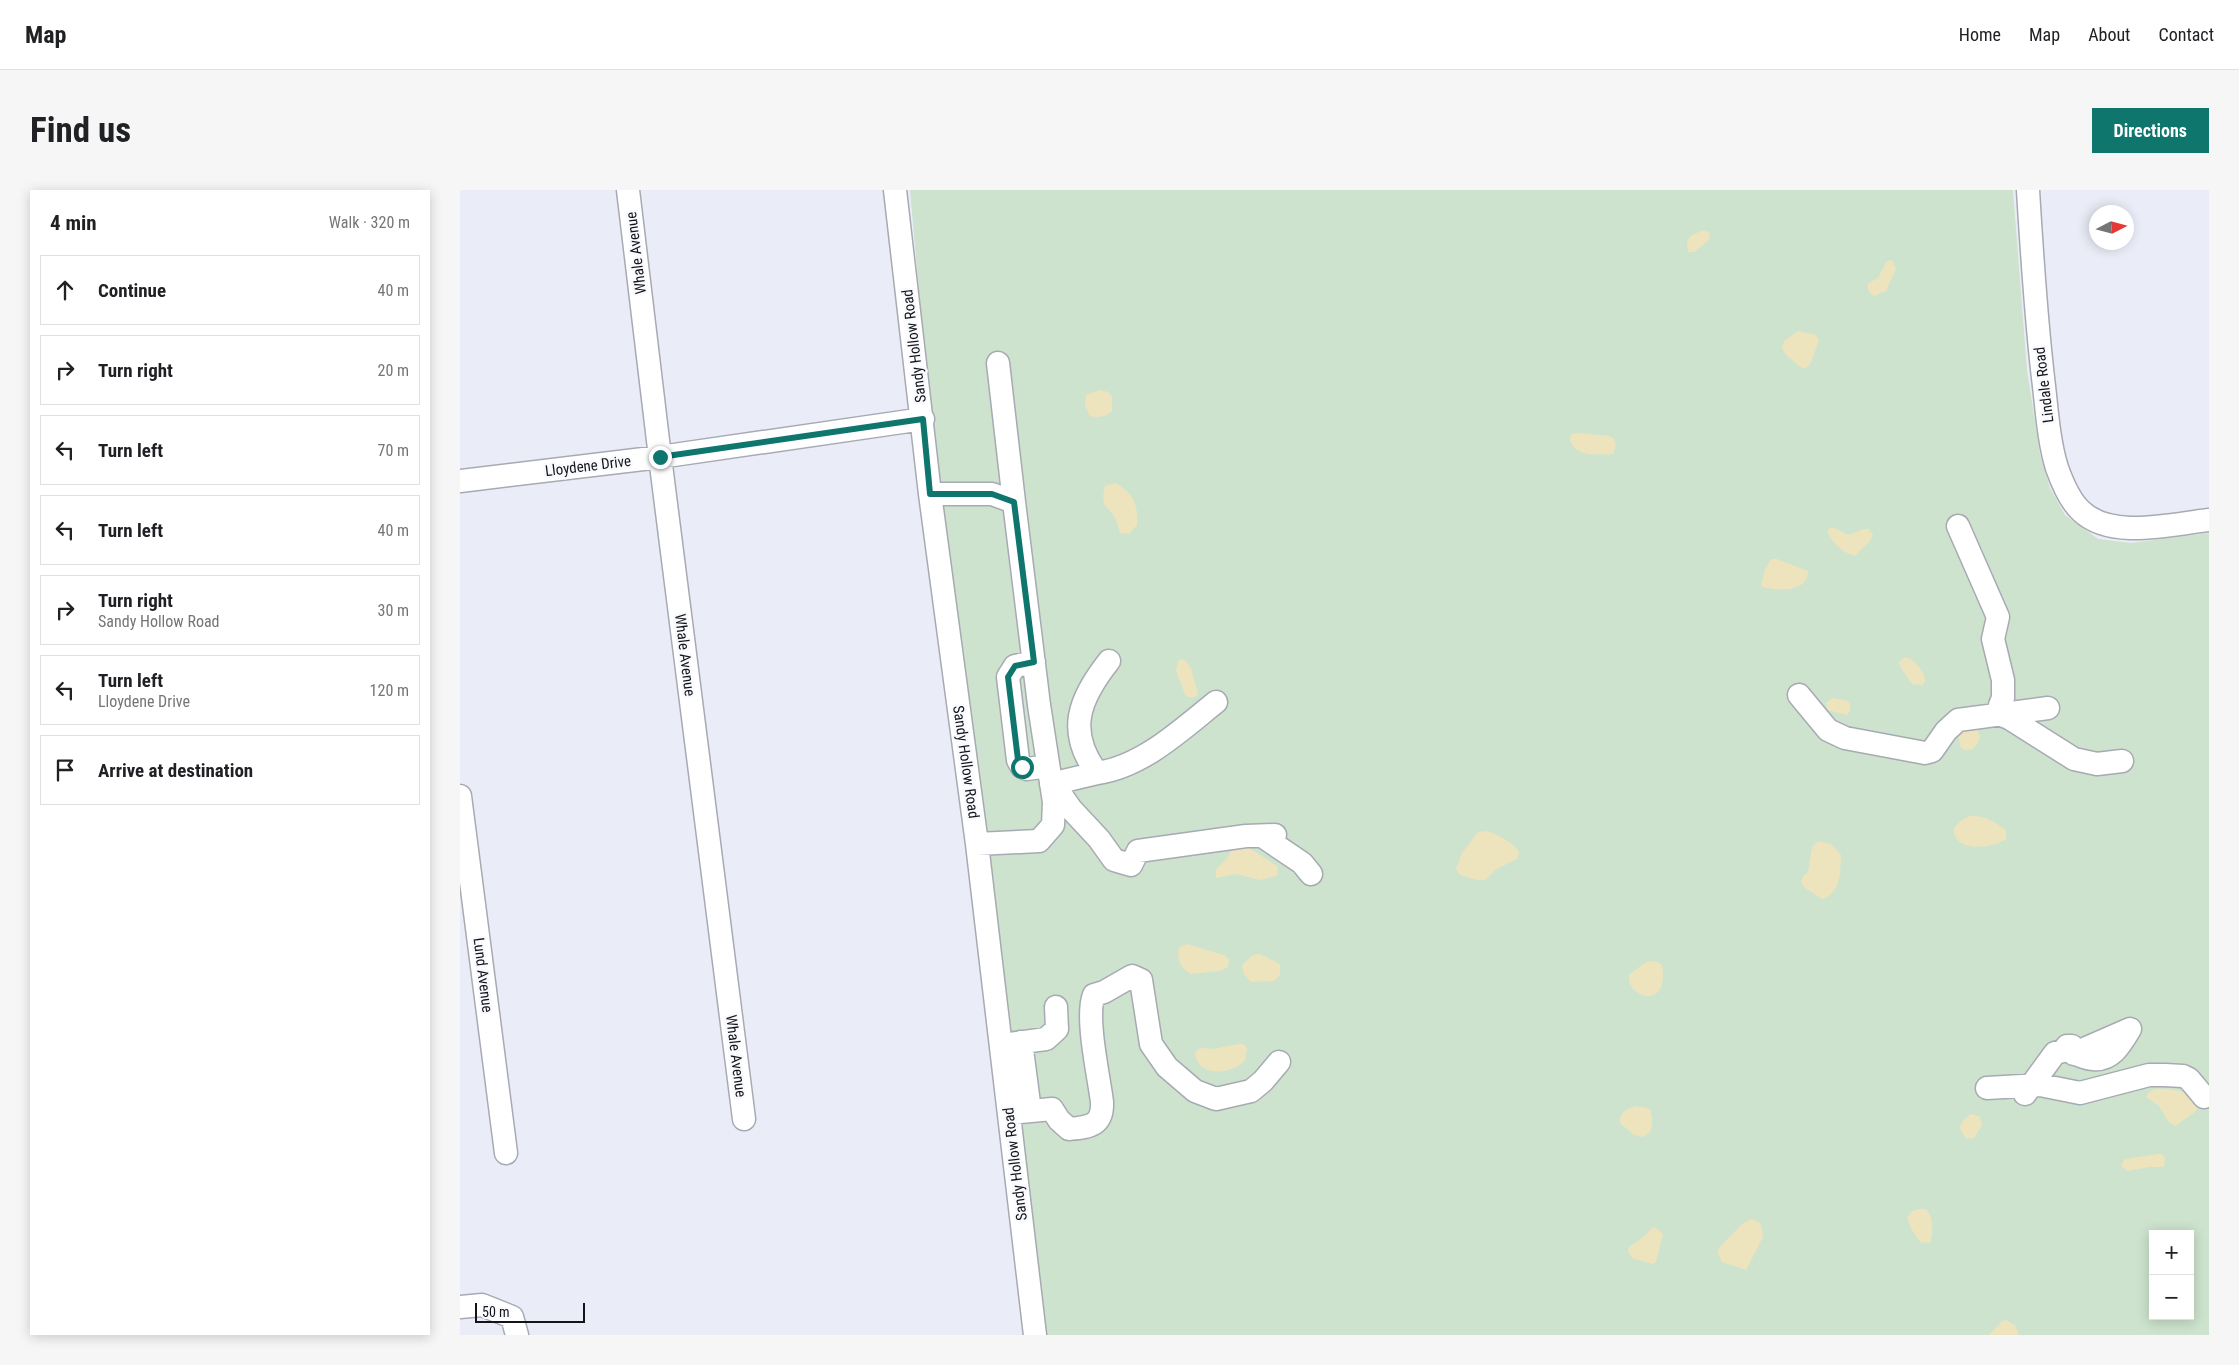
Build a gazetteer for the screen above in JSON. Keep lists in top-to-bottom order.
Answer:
{
  "streets": {
    "street": [
      "Whale Avenue",
      "Sandy Hollow Road",
      "Lindale Road",
      "Lloydene Drive",
      "Lund Avenue"
    ]
  },
  "crossings": [
    ["Whale Avenue", "Lloydene Drive"],
    ["Sandy Hollow Road", "Lloydene Drive"]
  ],
  "scale_bar": "50 m",
  "north": "right",
  "page": {
    "header": "Map",
    "nav": [
      "Home",
      "Map",
      "About",
      "Contact"
    ],
    "buttons": "Directions",
    "title": "Find us",
    "heading": ["4 min", "Walk · 320 m"],
    "list": [
      ["Continue", "40 m"],
      ["Turn right", "20 m"],
      ["Turn left", "70 m"],
      ["Turn left", "40 m"],
      ["Turn right", "Sandy Hollow Road", "30 m"],
      ["Turn left", "Lloydene Drive", "120 m"],
      "Arrive at destination"
    ],
    "map_buttons": ["+", "−"],
    "scale": "50 m"
  }
}
